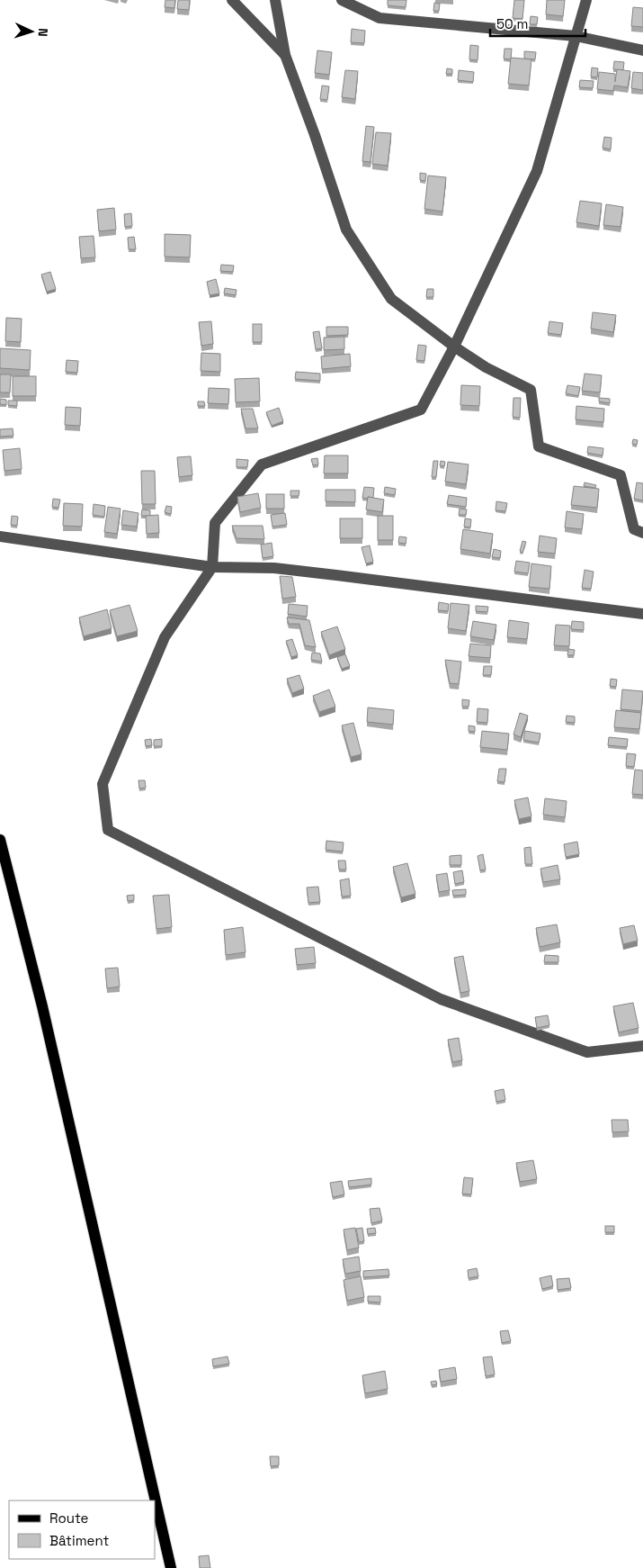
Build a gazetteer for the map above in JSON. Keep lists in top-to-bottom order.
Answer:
{
  "legend": ["Route", "Bâtiment"],
  "scale_bar": "50 m",
  "north": "right"
}
